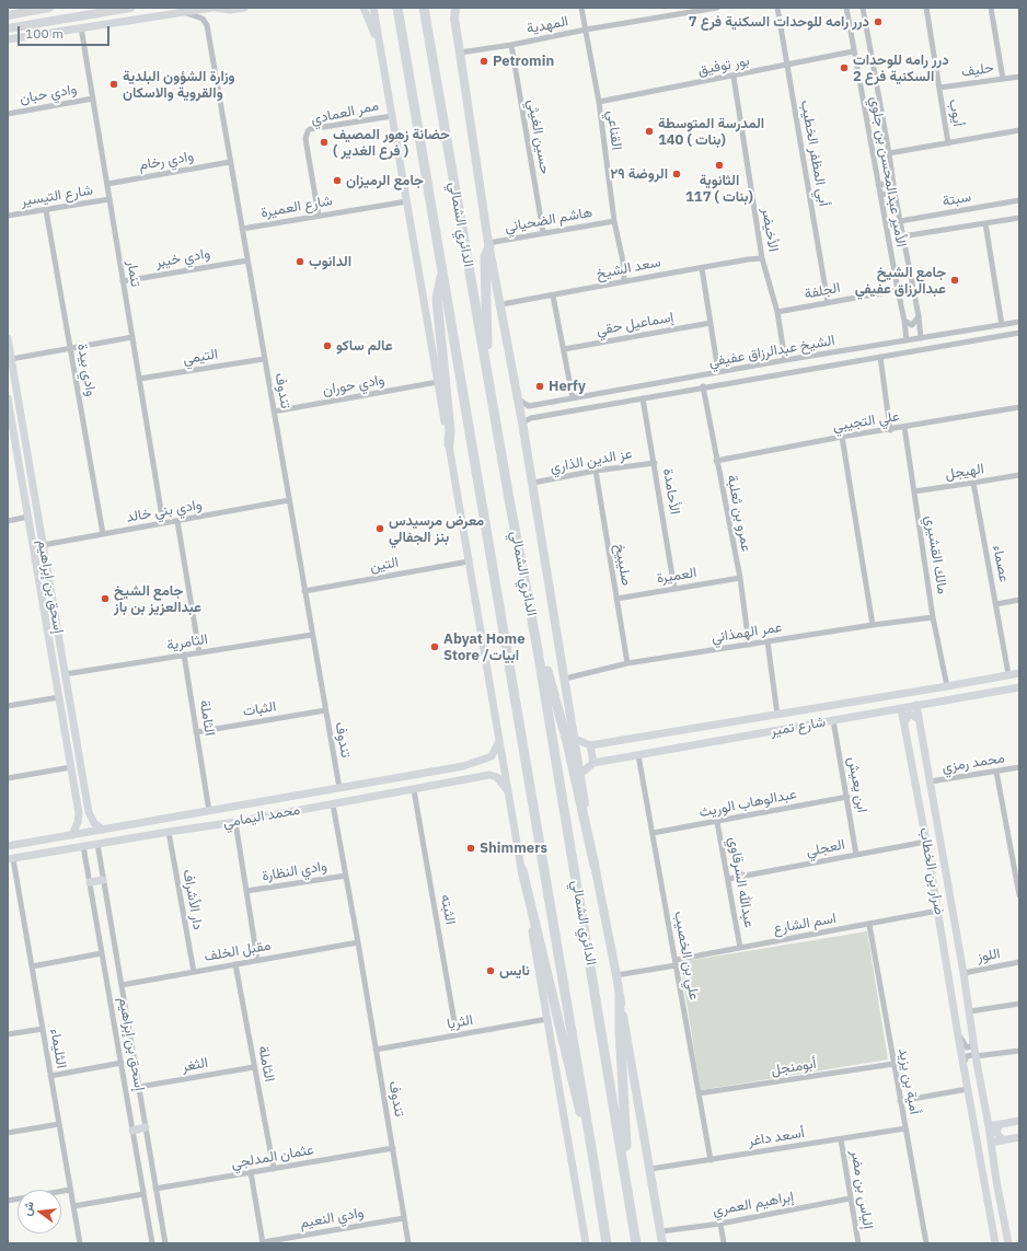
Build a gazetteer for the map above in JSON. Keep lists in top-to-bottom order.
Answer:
{
  "streets": {
    "highway": ["الدائري الشمالي"],
    "street": [
      "المهدية",
      "بور توفيق",
      "حليف",
      "وادي حبان",
      "ممر العمادي",
      "أيوب",
      "القناعي",
      "حسين الغيثي",
      "أبي المظفر الخطيب",
      "وادي رخام",
      "الأمير عبدالمحسن بن جلوي",
      "شارع التيسير",
      "سبتة",
      "شارع العميرة",
      "هاشم الضحياني",
      "الأخيضر",
      "وادي خيبر",
      "سعد الشيخ",
      "تنمار",
      "الجلفة",
      "إسماعيل حقي",
      "الشيخ عبدالرزاق عفيفي",
      "التيمي",
      "وادي بيدة",
      "وادي حوران",
      "تندوف",
      "علي التجيبي",
      "عز الدين الذاري",
      "الهيجل",
      "الأحامدة",
      "وادي بني خالد",
      "عمرو بن ثعلبة",
      "مالك القشيري",
      "عصماء",
      "التين",
      "صليبيخ",
      "العميرة",
      "إسحق بن إبراهيم",
      "عمر الهمذاني",
      "الثامرية",
      "الثبات",
      "الثاملة",
      "شارع تمير",
      "محمد رمزي",
      "ابن يعيش",
      "عبدالوهاب الوريث",
      "محمد اليمامي",
      "العجلي",
      "وادي النظارة",
      "ضرار بن الخطاب",
      "عبدالله الشرقاوي",
      "دار الأشراف",
      "الثبته",
      "اسم الشارع",
      "مقبل الخلف",
      "علي بن الخصيب",
      "اللوز",
      "الثريا",
      "الثليماء",
      "الثغر",
      "أبومنجل",
      "أمية بن يزيد",
      "أسعد داغر",
      "عثمان المدلجي",
      "إلياس بن مضر",
      "إبراهيم العمري",
      "وادي النعيم"
    ]
  },
  "crossings": [
    ["المهدية", "القناعي"],
    ["المهدية", "حسين الغيثي"],
    ["المهدية", "الدائري الشمالي"],
    ["بور توفيق", "القناعي"],
    ["بور توفيق", "أبي المظفر الخطيب"],
    ["بور توفيق", "الأمير عبدالمحسن بن جلوي"],
    ["بور توفيق", "الأخيضر"],
    ["حليف", "أيوب"],
    ["وادي حبان", "تنمار"],
    ["ممر العمادي", "شارع العميرة"],
    ["القناعي", "هاشم الضحياني"],
    ["القناعي", "سعد الشيخ"],
    ["حسين الغيثي", "هاشم الضحياني"],
    ["أبي المظفر الخطيب", "الجلفة"],
    ["وادي رخام", "تنمار"],
    ["وادي رخام", "تندوف"],
    ["الأمير عبدالمحسن بن جلوي", "سبتة"],
    ["الأمير عبدالمحسن بن جلوي", "الجلفة"],
    ["الأمير عبدالمحسن بن جلوي", "الشيخ عبدالرزاق عفيفي"],
    ["شارع التيسير", "تنمار"],
    ["شارع التيسير", "وادي بيدة"],
    ["شارع العميرة", "تندوف"],
    ["هاشم الضحياني", "الدائري الشمالي"],
    ["الدائري الشمالي", "سعد الشيخ"],
    ["الدائري الشمالي", "الشيخ عبدالرزاق عفيفي"],
    ["الدائري الشمالي", "عز الدين الذاري"],
    ["الدائري الشمالي", "عمر الهمذاني"],
    ["الدائري الشمالي", "اسم الشارع"],
    ["الدائري الشمالي", "أسعد داغر"],
    ["الدائري الشمالي", "إبراهيم العمري"],
    ["الأخيضر", "سعد الشيخ"],
    ["الأخيضر", "الجلفة"],
    ["الأخيضر", "الشيخ عبدالرزاق عفيفي"],
    ["وادي خيبر", "تنمار"],
    ["وادي خيبر", "تندوف"],
    ["تنمار", "التيمي"],
    ["تنمار", "وادي بني خالد"],
    ["الشيخ عبدالرزاق عفيفي", "الأحامدة"],
    ["الشيخ عبدالرزاق عفيفي", "عمرو بن ثعلبة"],
    ["التيمي", "تندوف"],
    ["وادي بيدة", "وادي بني خالد"],
    ["وادي حوران", "تندوف"],
    ["تندوف", "وادي بني خالد"],
    ["تندوف", "التين"],
    ["تندوف", "الثامرية"],
    ["تندوف", "الثبات"],
    ["تندوف", "محمد اليمامي"],
    ["تندوف", "وادي النظارة"],
    ["تندوف", "مقبل الخلف"],
    ["تندوف", "الثريا"],
    ["تندوف", "عثمان المدلجي"],
    ["تندوف", "وادي النعيم"],
    ["علي التجيبي", "عمرو بن ثعلبة"],
    ["علي التجيبي", "مالك القشيري"],
    ["عز الدين الذاري", "الأحامدة"],
    ["عز الدين الذاري", "صليبيخ"],
    ["الهيجل", "مالك القشيري"],
    ["الهيجل", "عصماء"],
    ["الأحامدة", "العميرة"],
    ["وادي بني خالد", "إسحق بن إبراهيم"],
    ["عمرو بن ثعلبة", "العميرة"],
    ["عمرو بن ثعلبة", "عمر الهمذاني"],
    ["مالك القشيري", "عمر الهمذاني"],
    ["صليبيخ", "العميرة"],
    ["صليبيخ", "عمر الهمذاني"],
    ["إسحق بن إبراهيم", "الثامرية"],
    ["إسحق بن إبراهيم", "محمد اليمامي"],
    ["إسحق بن إبراهيم", "مقبل الخلف"],
    ["إسحق بن إبراهيم", "الثغر"],
    ["إسحق بن إبراهيم", "عثمان المدلجي"],
    ["الثامرية", "الثاملة"],
    ["الثبات", "الثاملة"],
    ["الثاملة", "محمد اليمامي"],
    ["الثاملة", "مقبل الخلف"],
    ["الثاملة", "الثغر"],
    ["الثاملة", "عثمان المدلجي"],
    ["شارع تمير", "ابن يعيش"],
    ["شارع تمير", "ضرار بن الخطاب"],
    ["شارع تمير", "علي بن الخصيب"],
    ["محمد رمزي", "ضرار بن الخطاب"],
    ["ابن يعيش", "عبدالوهاب الوريث"],
    ["ابن يعيش", "العجلي"],
    ["عبدالوهاب الوريث", "عبدالله الشرقاوي"],
    ["عبدالوهاب الوريث", "علي بن الخصيب"],
    ["محمد اليمامي", "دار الأشراف"],
    ["محمد اليمامي", "الثبته"],
    ["محمد اليمامي", "الثليماء"],
    ["العجلي", "ضرار بن الخطاب"],
    ["العجلي", "عبدالله الشرقاوي"],
    ["ضرار بن الخطاب", "اسم الشارع"],
    ["ضرار بن الخطاب", "اللوز"],
    ["عبدالله الشرقاوي", "اسم الشارع"],
    ["دار الأشراف", "مقبل الخلف"],
    ["الثبته", "الثريا"],
    ["اسم الشارع", "علي بن الخصيب"],
    ["اسم الشارع", "أمية بن يزيد"],
    ["علي بن الخصيب", "أبومنجل"],
    ["علي بن الخصيب", "أسعد داغر"],
    ["أبومنجل", "أمية بن يزيد"],
    ["أمية بن يزيد", "أسعد داغر"],
    ["أسعد داغر", "إلياس بن مضر"],
    ["إلياس بن مضر", "إبراهيم العمري"]
  ],
  "places": [
    "درر رامه للوحدات السكنية فرع 7",
    "Petromin",
    "درر رامه للوحدات السكنية فرع 2",
    "وزارة الشؤون البلدية والقروية والاسكان",
    "المدرسة المتوسطة 140 ( بنات)",
    "حضانة زهور المصيف ( فرع الغدير )",
    "الثانوية 117 ( بنات)",
    "الروضة ٢٩",
    "جامع الرميزان",
    "الدانوب",
    "جامع الشيخ عبدالرزاق عفيفي",
    "عالم ساكو",
    "Herfy",
    "معرض مرسيدس بنز الجفالي",
    "جامع الشيخ عبدالعزيز بن باز",
    "Abyat Home Store /ابيات",
    "Shimmers",
    "نايس"
  ],
  "scale_bar": "100 m",
  "north": "left"
}
